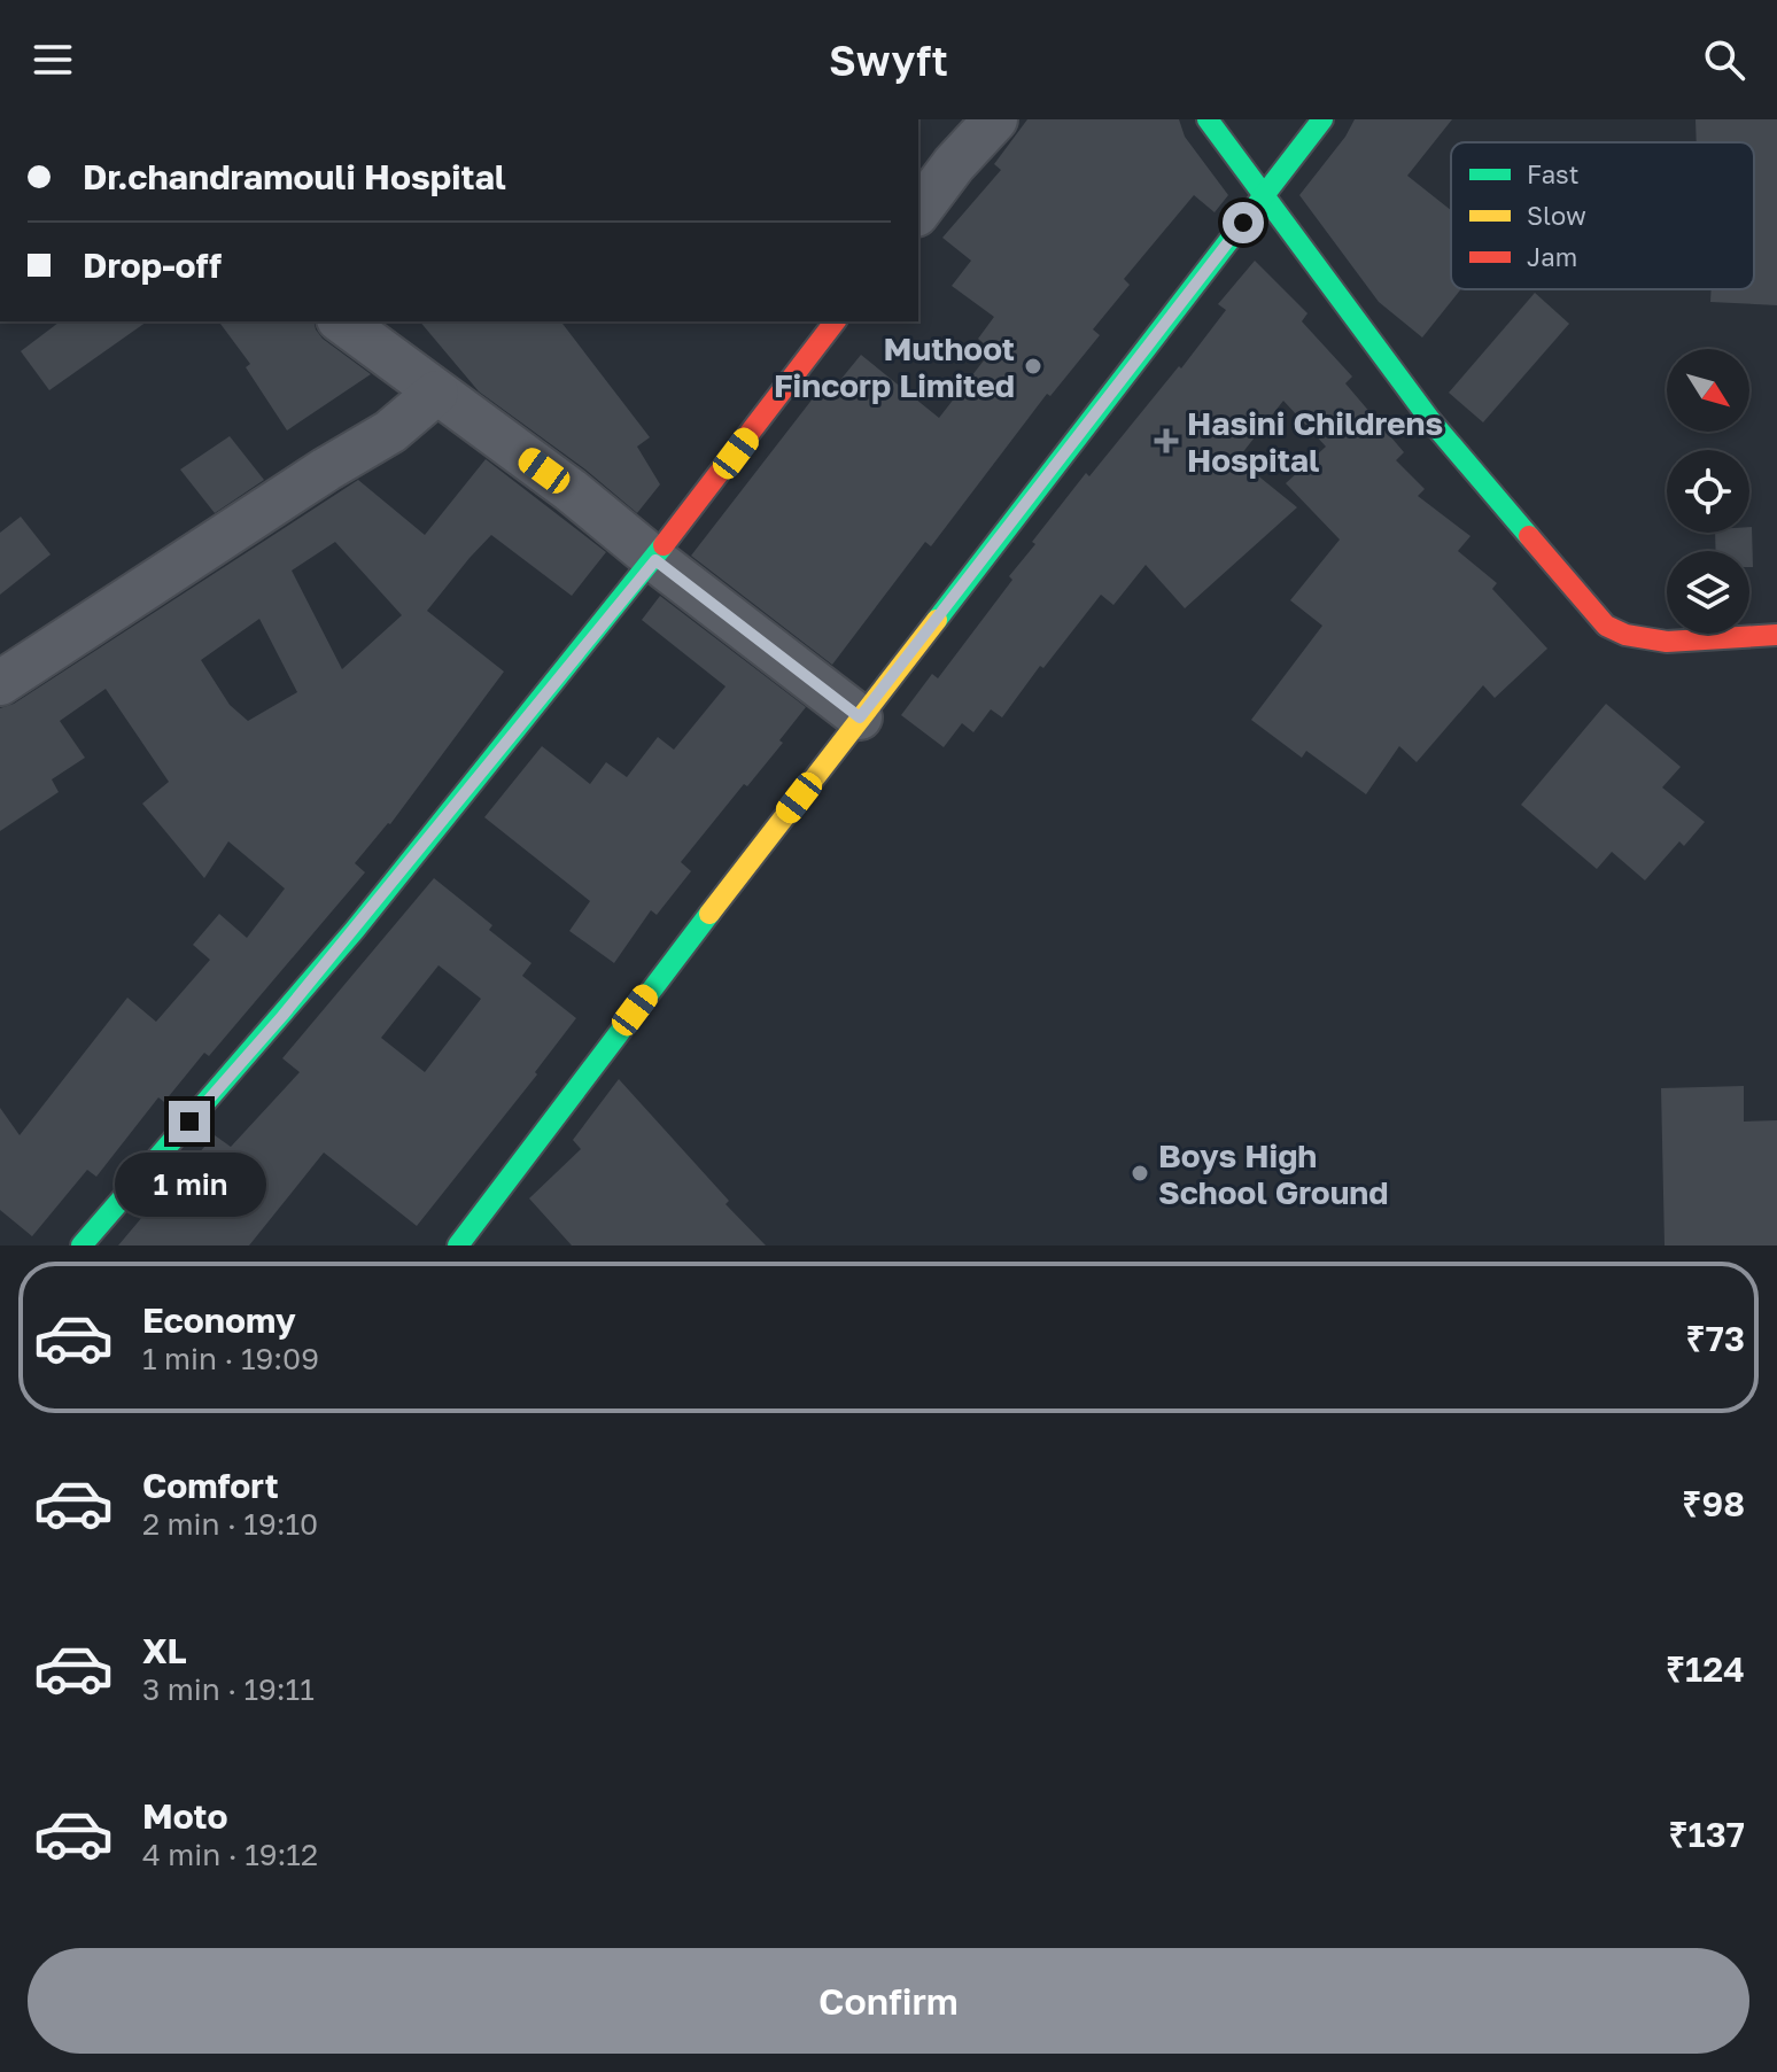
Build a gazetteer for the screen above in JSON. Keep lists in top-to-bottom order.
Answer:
{
  "places": {
    "other": ["Muthoot Fincorp Limited", "Boys High School Ground"],
    "health": ["Hasini Childrens Hospital"]
  },
  "legend": ["Fast", "Slow", "Jam"],
  "north": "bottom right",
  "page": {
    "header": "Swyft",
    "banner": ["Dr.chandramouli Hospital", "Drop-off"],
    "bubble": "1 min",
    "list": [
      {
        "name": "Economy",
        "note": "1 min · 19:09",
        "value": "₹73"
      },
      {
        "name": "Comfort",
        "note": "2 min · 19:10",
        "value": "₹98"
      },
      {
        "name": "XL",
        "note": "3 min · 19:11",
        "value": "₹124"
      },
      {
        "name": "Moto",
        "note": "4 min · 19:12",
        "value": "₹137"
      }
    ],
    "buttons": "Confirm"
  }
}
